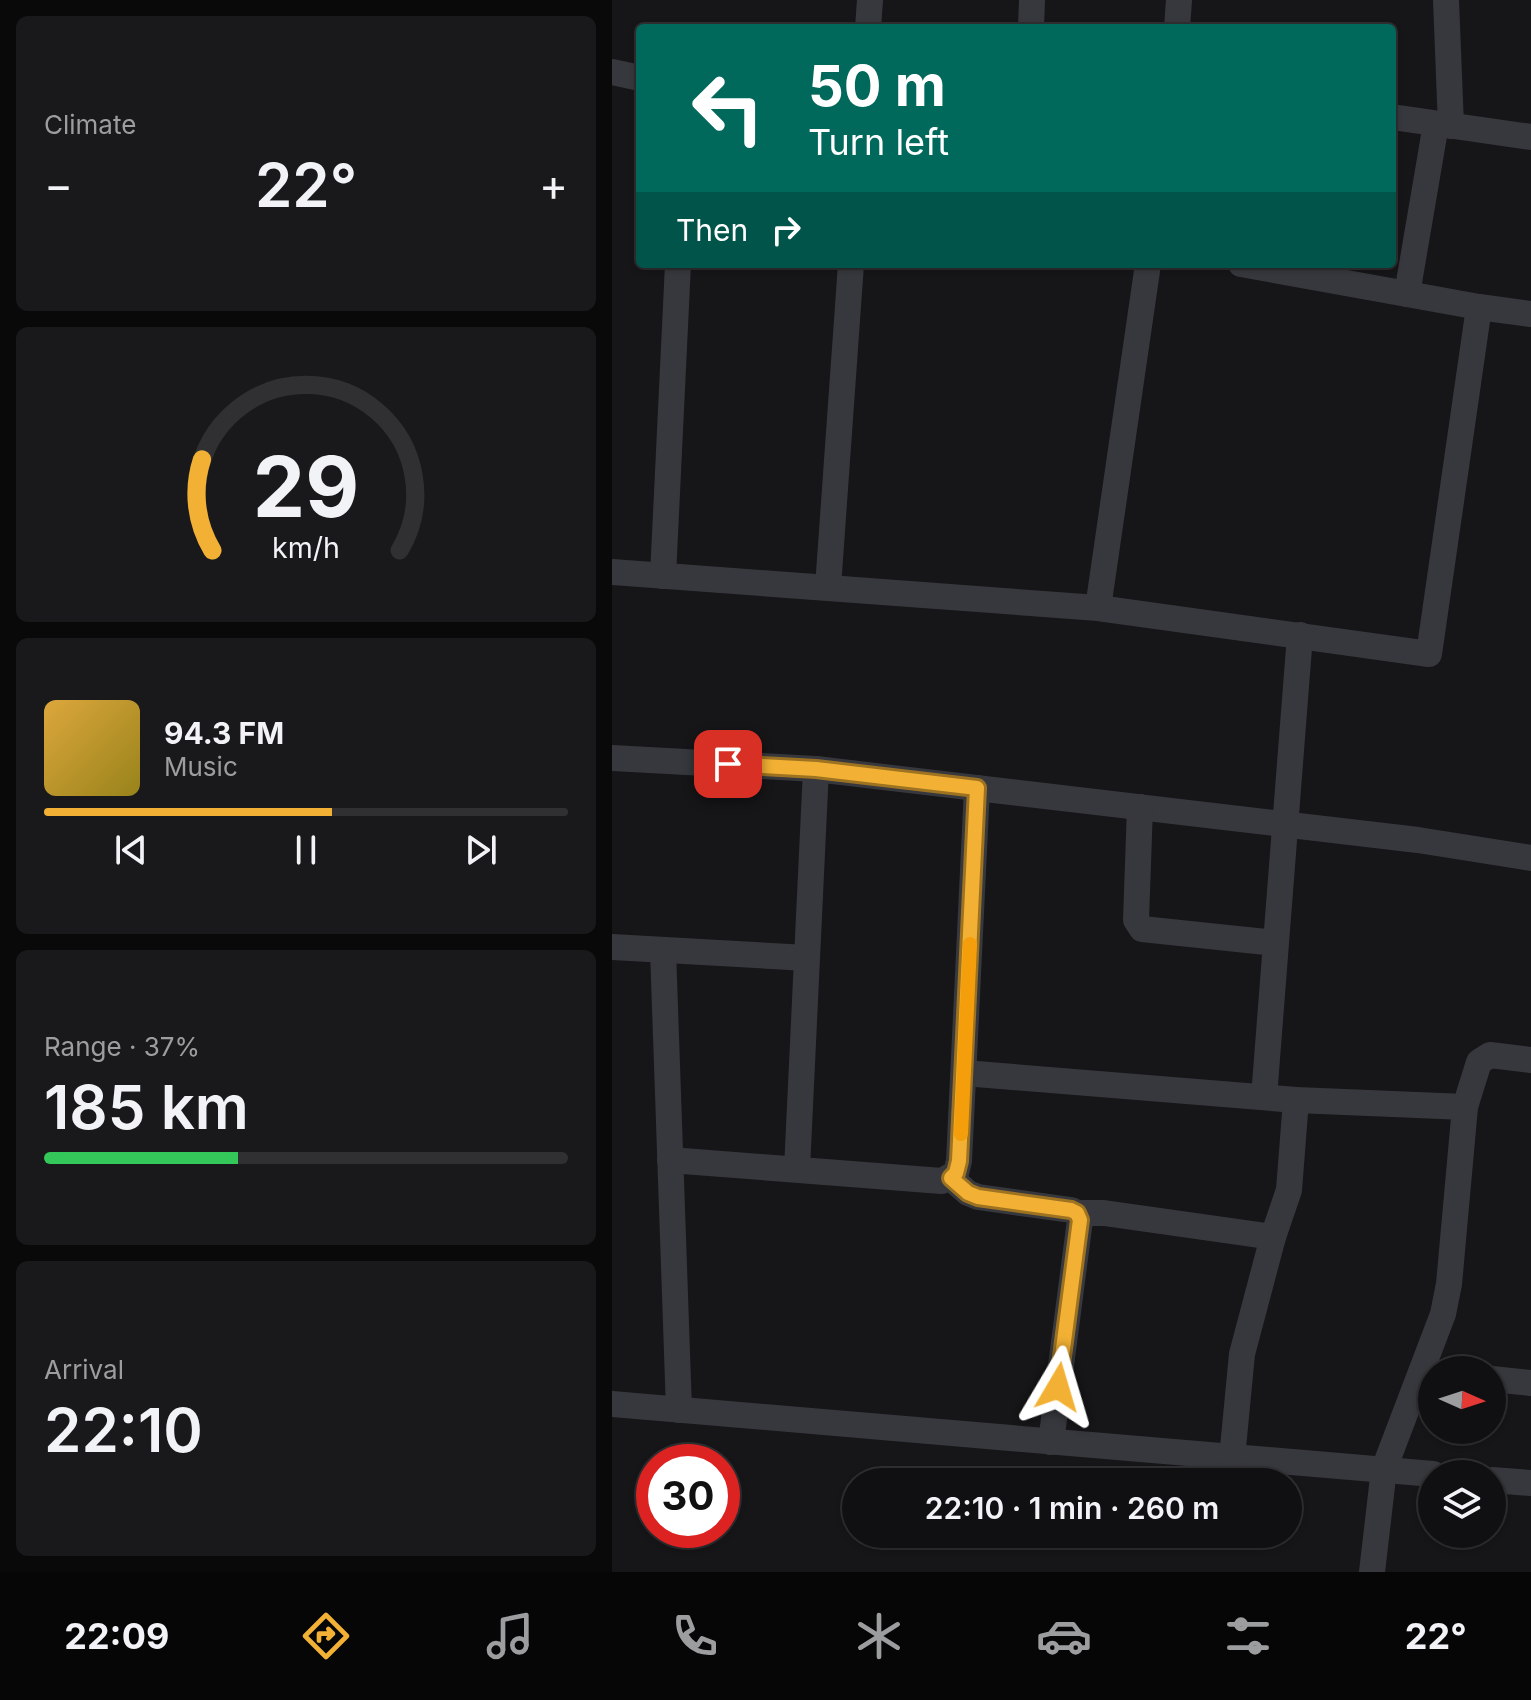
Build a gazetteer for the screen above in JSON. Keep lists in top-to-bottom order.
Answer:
{
  "north": "right",
  "page": {
    "tile": [
      "Climate",
      ["Range · 37%", "185 km"],
      ["Arrival", "22:10"]
    ],
    "turn": ["50 m", "Turn left"],
    "heat": ["−", "22°", "+"],
    "then": "Then",
    "song": ["94.3 FM", "Music"],
    "limit": "30",
    "trip": "22:10 · 1 min · 260 m",
    "tabs": ["22:09", "22°"],
    "gauge": ["29", "km/h"]
  }
}
